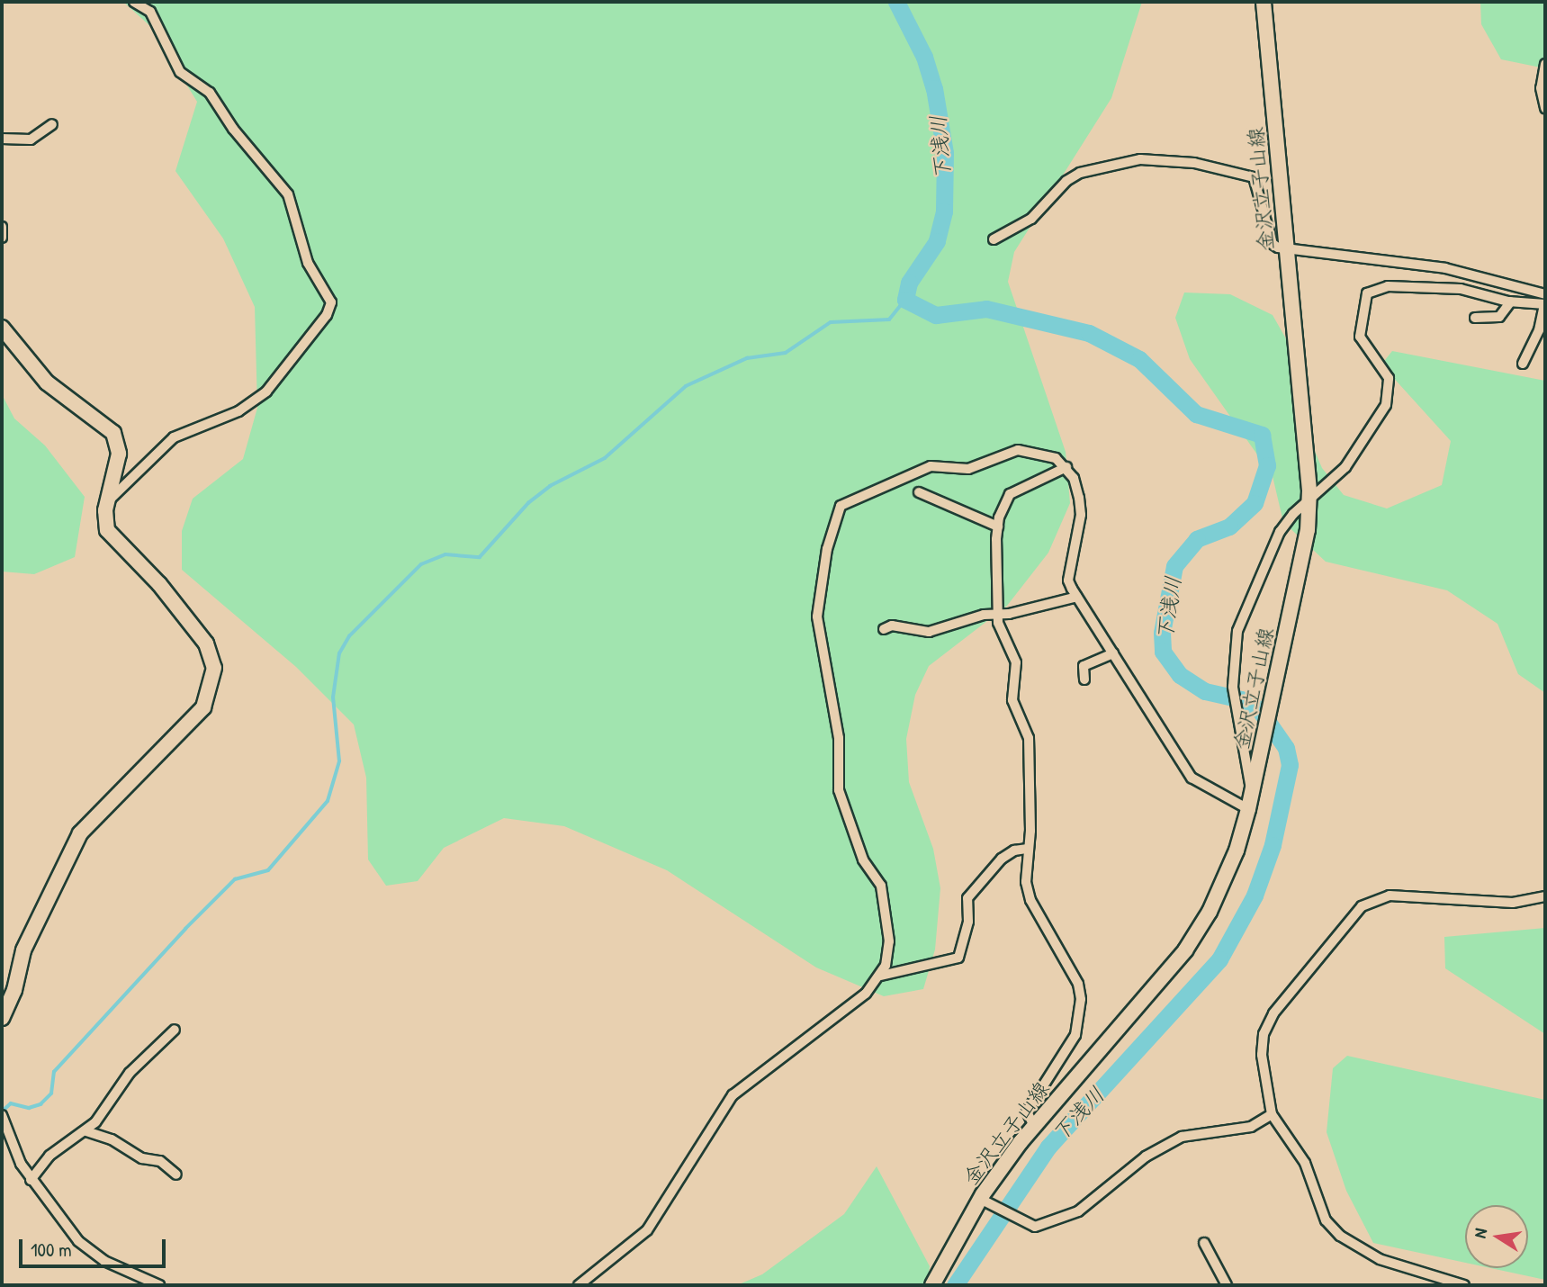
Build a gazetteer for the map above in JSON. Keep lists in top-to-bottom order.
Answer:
{
  "streets": {
    "street": ["金沢立子山線"]
  },
  "water": ["下浅川"],
  "scale_bar": "100 m",
  "north": "left"
}
